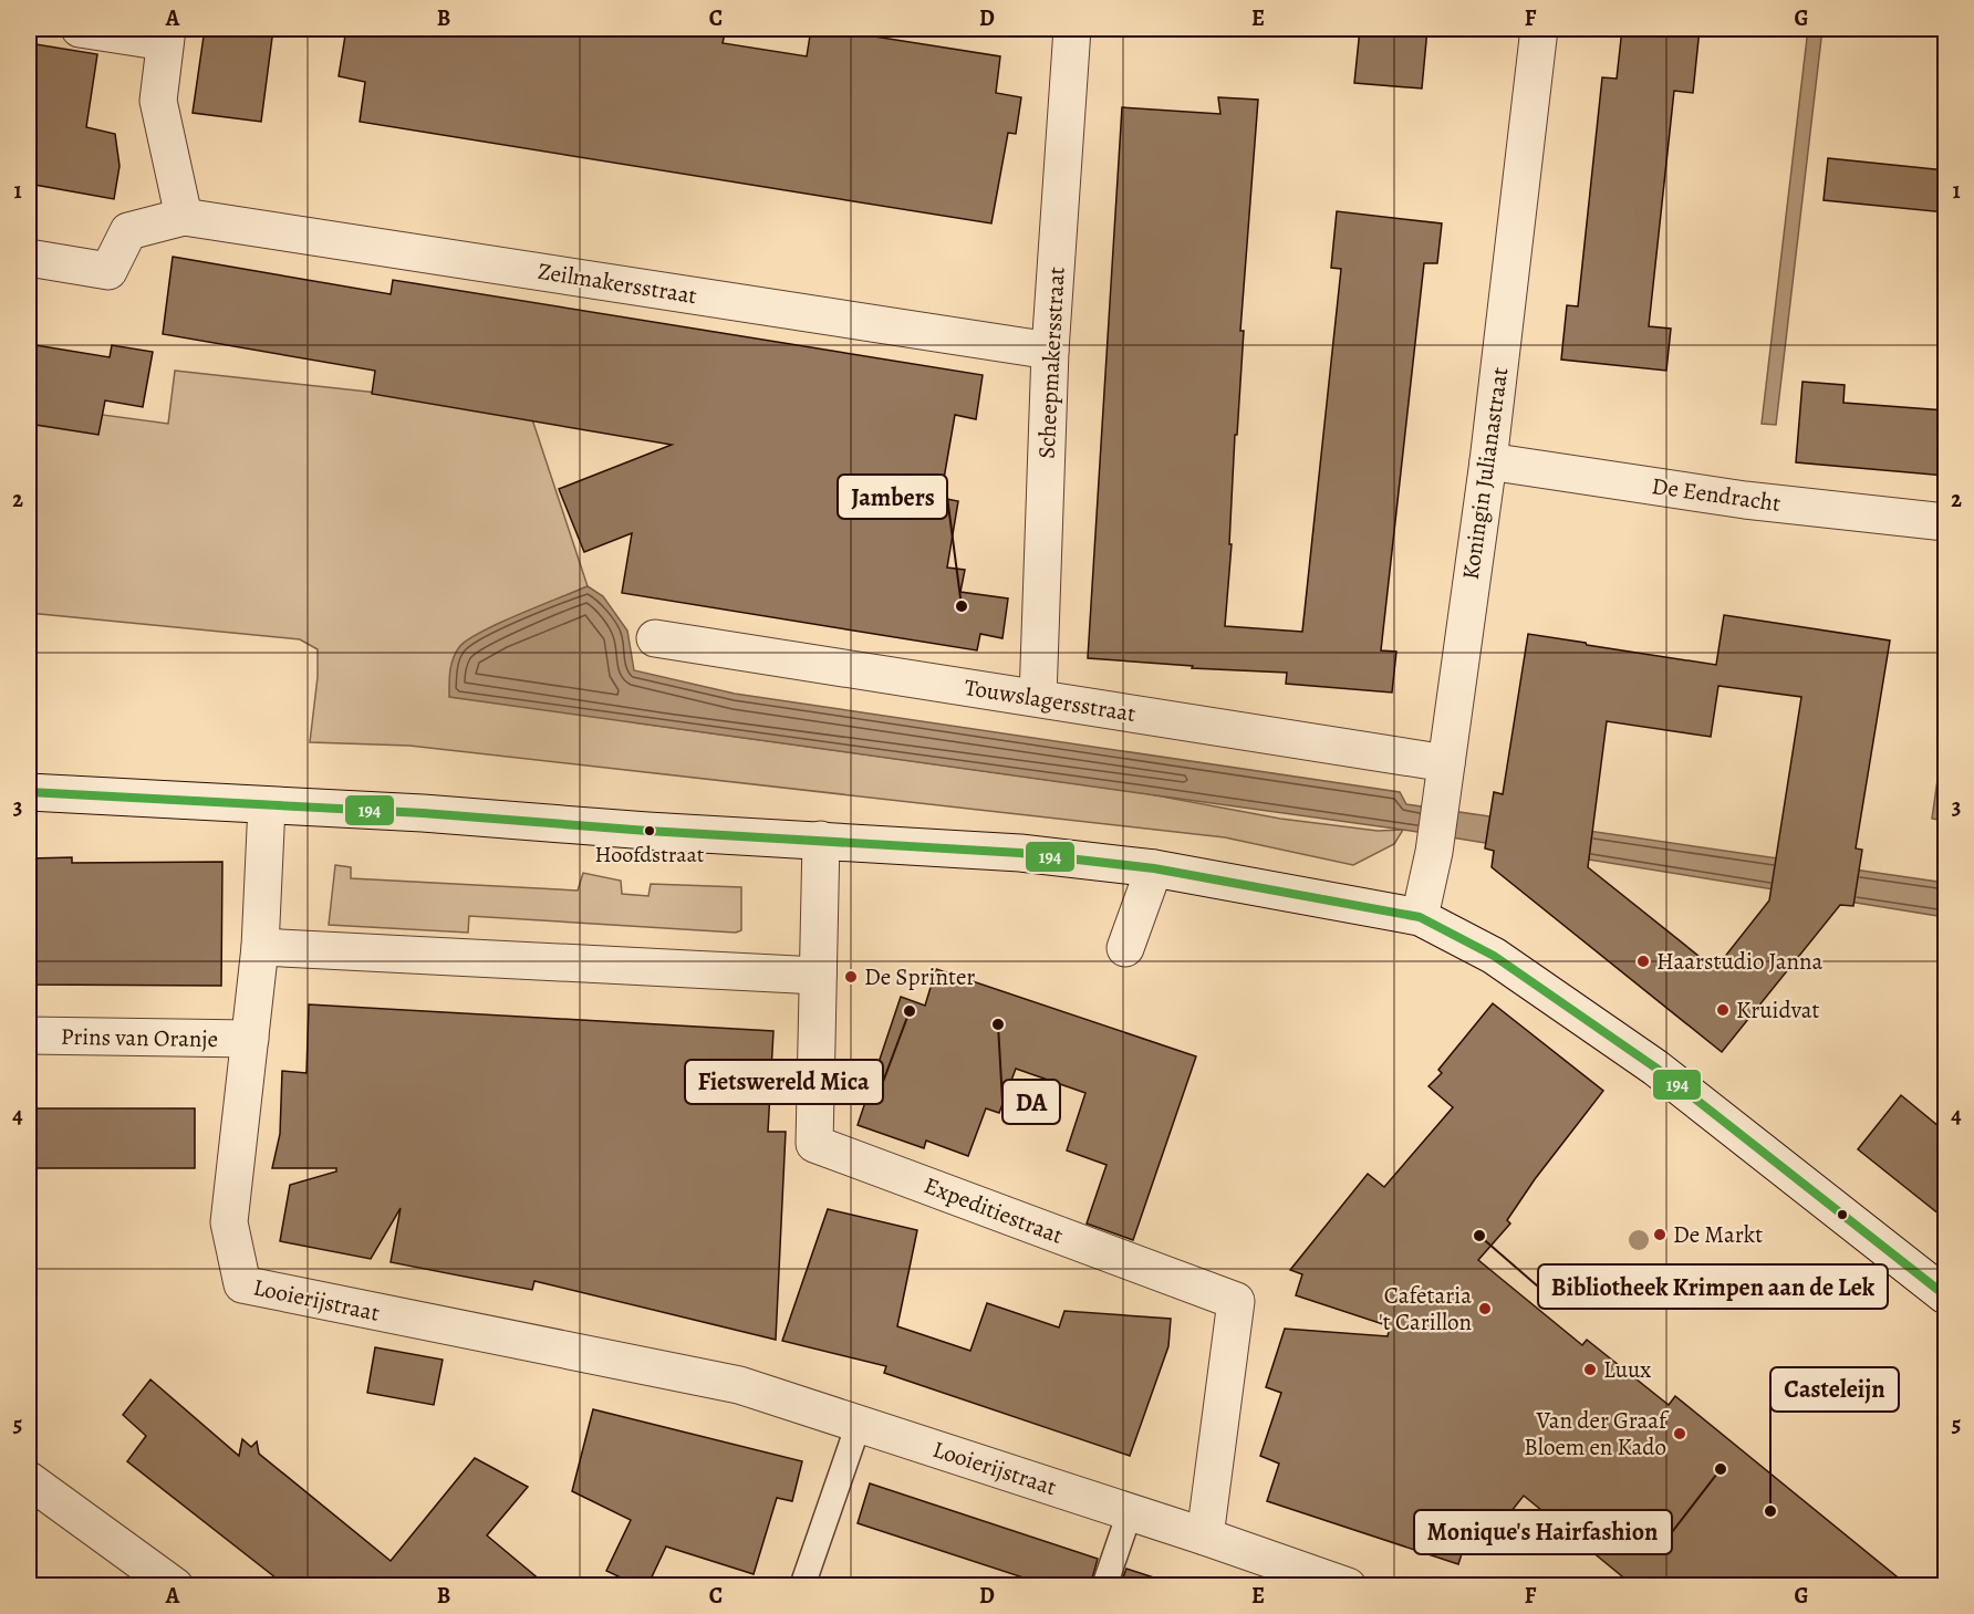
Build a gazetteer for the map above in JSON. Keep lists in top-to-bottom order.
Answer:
{
  "streets": {
    "street": [
      "Zeilmakersstraat",
      "Scheepmakersstraat",
      "Koningin Julianastraat",
      "De Eendracht",
      "Touwslagersstraat",
      "Prins van Oranje",
      "Expeditiestraat",
      "Looierijstraat"
    ]
  },
  "crossings": [
    ["Zeilmakersstraat", "Scheepmakersstraat"],
    ["Scheepmakersstraat", "Touwslagersstraat"],
    ["Koningin Julianastraat", "De Eendracht"],
    ["Koningin Julianastraat", "Touwslagersstraat"],
    ["Prins van Oranje", "Looierijstraat"],
    ["Expeditiestraat", "Looierijstraat"]
  ],
  "places": [
    "Jambers",
    "Hoofdstraat",
    "Haarstudio Janna",
    "De Sprinter",
    "Kruidvat",
    "Fietswereld Mica",
    "DA",
    "De Markt",
    "Bibliotheek Krimpen aan de Lek",
    "Cafetaria 't Carillon",
    "Luux",
    "Van der Graaf Bloem en Kado",
    "Monique's Hairfashion",
    "Casteleijn"
  ],
  "lines": ["transit line 194"],
  "grid": {
    "columns": [
      "A",
      "B",
      "C",
      "D",
      "E",
      "F",
      "G"
    ],
    "rows": [
      "1",
      "2",
      "3",
      "4",
      "5"
    ]
  }
}
